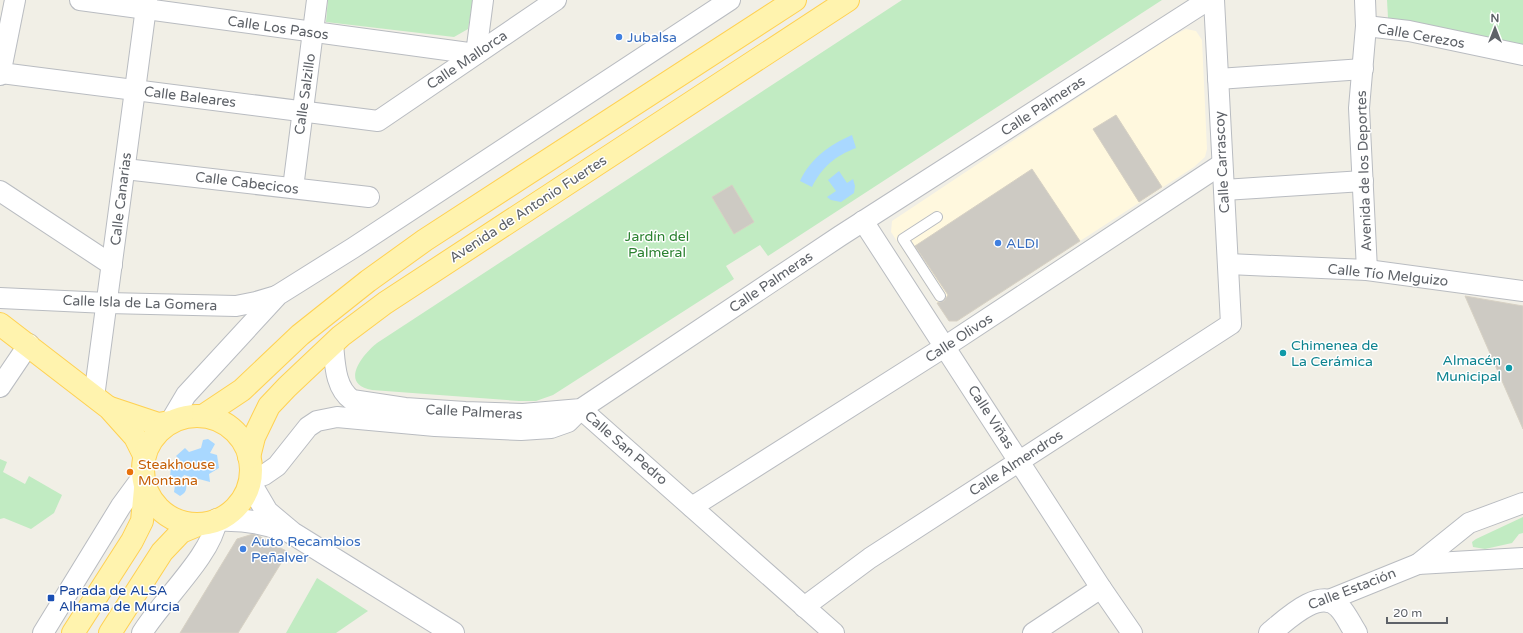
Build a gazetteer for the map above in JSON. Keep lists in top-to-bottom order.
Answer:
{
  "streets": {
    "main road": ["Avenida de Antonio Fuertes", "Calle Estación"],
    "street": [
      "Calle Los Pasos",
      "Calle Cerezos",
      "Calle Mallorca",
      "Calle Salzillo",
      "Calle Baleares",
      "Calle Palmeras",
      "Calle Carrascoy",
      "Avenida de los Deportes",
      "Calle Cabecicos",
      "Calle Canarias",
      "Calle Tío Melguizo",
      "Calle Isla de La Gomera",
      "Calle Olivos",
      "Calle Viñas",
      "Calle San Pedro",
      "Calle Almendros"
    ]
  },
  "crossings": [
    ["Calle Los Pasos", "Calle Mallorca"],
    ["Calle Los Pasos", "Calle Salzillo"],
    ["Calle Los Pasos", "Calle Canarias"],
    ["Calle Cerezos", "Avenida de los Deportes"],
    ["Calle Mallorca", "Calle Baleares"],
    ["Calle Salzillo", "Calle Baleares"],
    ["Calle Salzillo", "Calle Cabecicos"],
    ["Calle Baleares", "Calle Canarias"],
    ["Calle Palmeras", "Avenida de Antonio Fuertes"],
    ["Calle Palmeras", "Calle Viñas"],
    ["Calle Palmeras", "Calle San Pedro"],
    ["Calle Carrascoy", "Calle Tío Melguizo"],
    ["Calle Carrascoy", "Calle Olivos"],
    ["Calle Carrascoy", "Calle Almendros"],
    ["Avenida de los Deportes", "Calle Tío Melguizo"],
    ["Calle Cabecicos", "Calle Canarias"],
    ["Calle Canarias", "Calle Isla de La Gomera"],
    ["Avenida de Antonio Fuertes", "Calle San Pedro"],
    ["Calle Olivos", "Calle Viñas"],
    ["Calle Olivos", "Calle San Pedro"],
    ["Calle Viñas", "Calle Almendros"],
    ["Calle San Pedro", "Calle Almendros"]
  ],
  "parks": ["Jardín del Palmeral"],
  "places": {
    "other": [
      "Jubalsa",
      "ALDI",
      "Chimenea de La Cerámica",
      "Almacén Municipal",
      "Steakhouse Montana",
      "Auto Recambios Peñalver"
    ],
    "transit": ["Parada de ALSA Alhama de Murcia"]
  },
  "scale_bar": "20 m",
  "north": "top"
}
